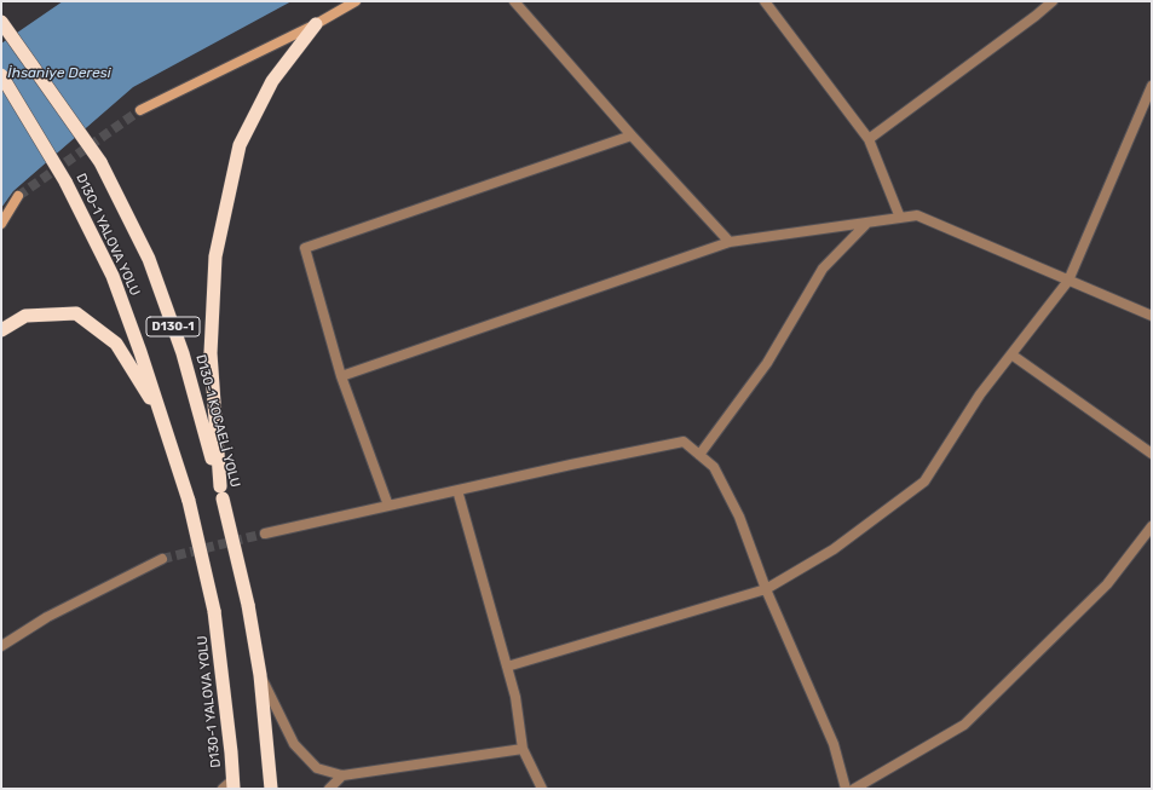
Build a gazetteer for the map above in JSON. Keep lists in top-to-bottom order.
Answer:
{
  "streets": {
    "highway": ["D130-1 YALOVA YOLU", "D130-1", "D130-1 KOCAELİ YOLU"]
  },
  "crossings": [
    ["D130-1", "D130-1 KOCAELİ YOLU"]
  ],
  "water": ["İhsaniye Deresi"]
}
